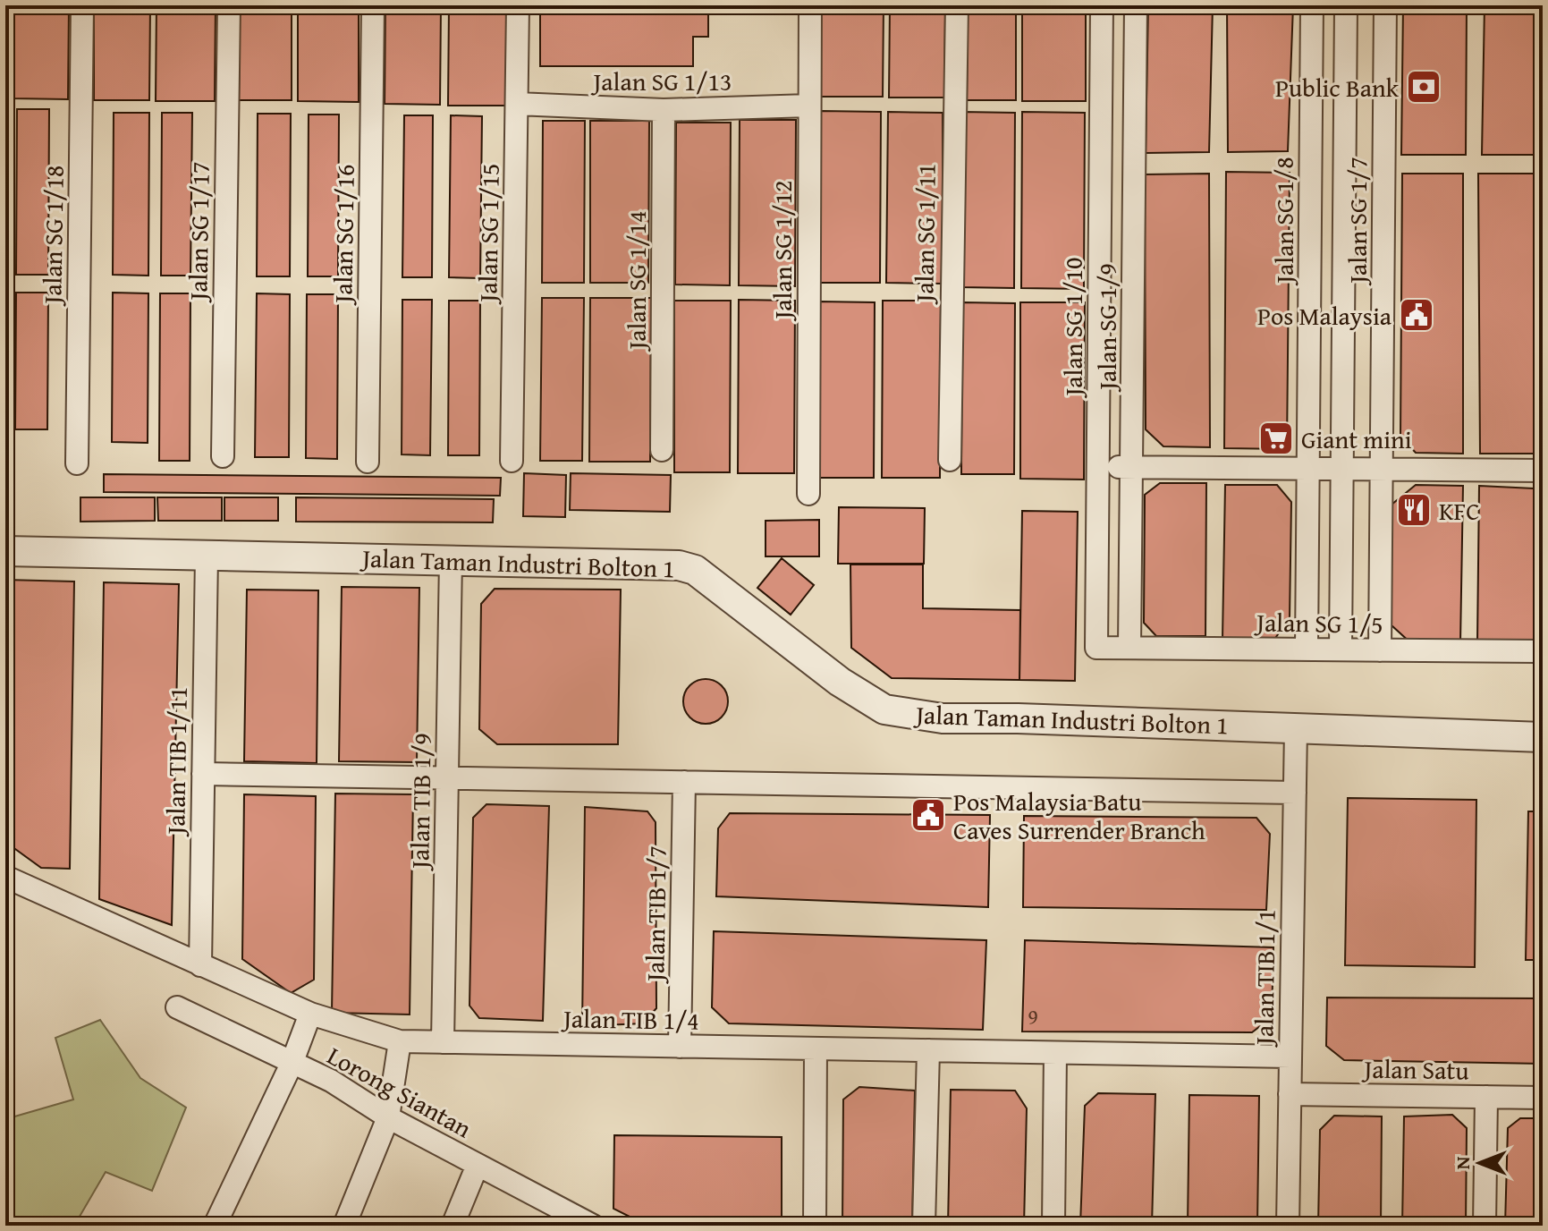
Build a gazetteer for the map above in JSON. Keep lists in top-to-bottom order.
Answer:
{
  "streets": {
    "street": [
      "Jalan SG 1/13",
      "Jalan SG 1/8",
      "Jalan SG 1/7",
      "Jalan SG 1/17",
      "Jalan SG 1/15",
      "Jalan SG 1/11",
      "Jalan SG 1/16",
      "Jalan SG 1/18",
      "Jalan SG 1/12",
      "Jalan SG 1/14",
      "Jalan SG 1/10",
      "Jalan SG 1/9",
      "Jalan Taman Industri Bolton 1",
      "Jalan SG 1/5",
      "Jalan TIB 1/11",
      "Jalan TIB 1/9",
      "Jalan TIB 1/7",
      "Jalan TIB 1/1",
      "Jalan TIB 1/4",
      "Jalan Satu",
      "Lorong Siantan"
    ]
  },
  "crossings": [
    ["Jalan SG 1/13", "Jalan SG 1/15"],
    ["Jalan SG 1/13", "Jalan SG 1/12"],
    ["Jalan SG 1/13", "Jalan SG 1/14"],
    ["Jalan SG 1/8", "Jalan SG 1/5"],
    ["Jalan SG 1/7", "Jalan SG 1/5"],
    ["Jalan SG 1/10", "Jalan SG 1/5"],
    ["Jalan SG 1/9", "Jalan SG 1/5"],
    ["Jalan Taman Industri Bolton 1", "Jalan TIB 1/11"],
    ["Jalan Taman Industri Bolton 1", "Jalan TIB 1/9"],
    ["Jalan Taman Industri Bolton 1", "Jalan TIB 1/1"],
    ["Jalan TIB 1/11", "Jalan TIB 1/4"],
    ["Jalan TIB 1/9", "Jalan TIB 1/4"],
    ["Jalan TIB 1/7", "Jalan TIB 1/4"],
    ["Jalan TIB 1/1", "Jalan TIB 1/4"],
    ["Jalan TIB 1/1", "Jalan Satu"]
  ],
  "places": {
    "bank": ["Public Bank"],
    "public building": ["Pos Malaysia", "Pos Malaysia Batu Caves Surrender Branch"],
    "supermarket": ["Giant mini"],
    "restaurant": ["KFC"]
  },
  "house_numbers": ["9"],
  "north": "left"
}
